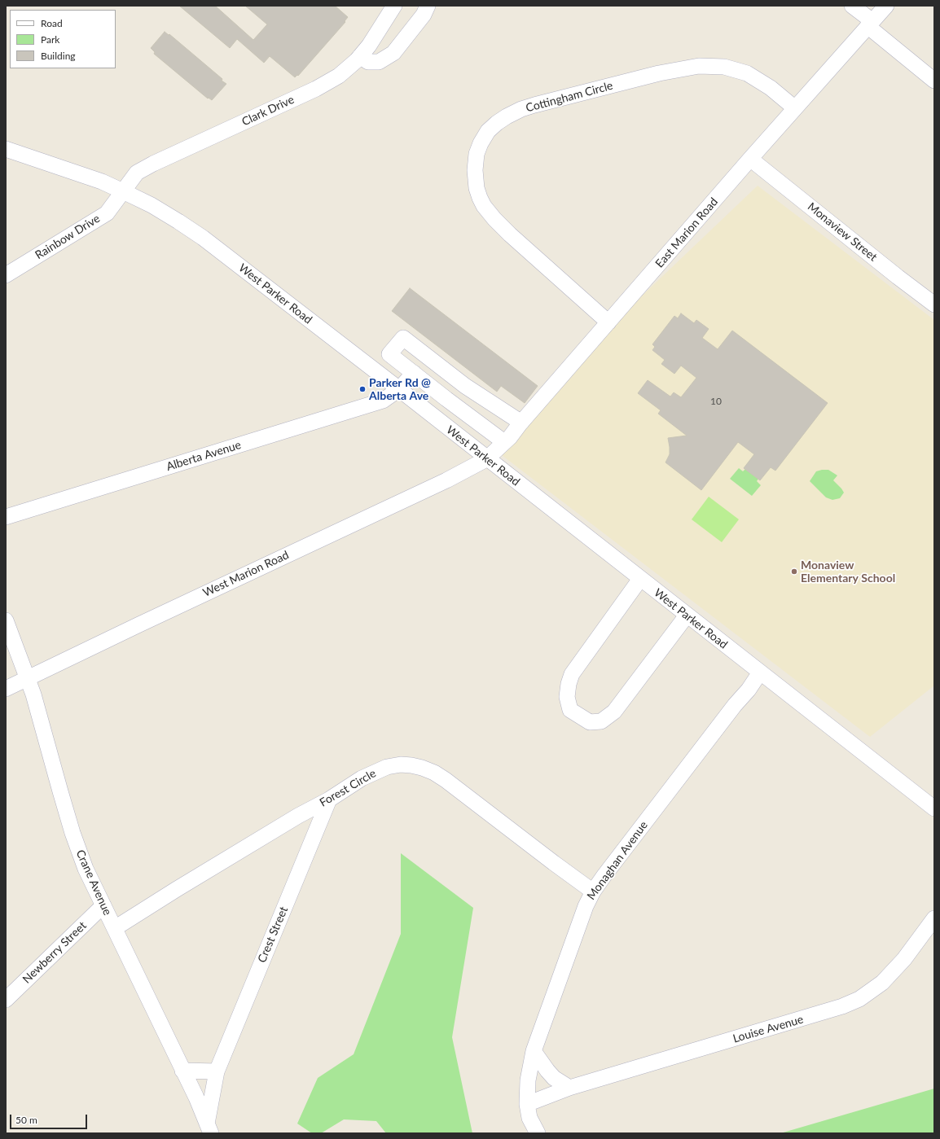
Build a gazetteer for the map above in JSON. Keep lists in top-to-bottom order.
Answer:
{
  "streets": {
    "street": [
      "Cottingham Circle",
      "Clark Drive",
      "Monaview Street",
      "East Marion Road",
      "Rainbow Drive",
      "West Parker Road",
      "Alberta Avenue",
      "West Marion Road",
      "Forest Circle",
      "Monaghan Avenue",
      "Crane Avenue",
      "Crest Street",
      "Newberry Street",
      "Louise Avenue"
    ]
  },
  "crossings": [
    ["Cottingham Circle", "East Marion Road"],
    ["Clark Drive", "Rainbow Drive"],
    ["Clark Drive", "West Parker Road"],
    ["Monaview Street", "East Marion Road"],
    ["East Marion Road", "West Parker Road"],
    ["East Marion Road", "West Marion Road"],
    ["Rainbow Drive", "West Parker Road"],
    ["West Parker Road", "Alberta Avenue"],
    ["West Parker Road", "West Marion Road"],
    ["West Parker Road", "Monaghan Avenue"],
    ["West Marion Road", "Crane Avenue"],
    ["Forest Circle", "Monaghan Avenue"],
    ["Forest Circle", "Crane Avenue"],
    ["Forest Circle", "Crest Street"],
    ["Monaghan Avenue", "Louise Avenue"],
    ["Crane Avenue", "Crest Street"],
    ["Crane Avenue", "Newberry Street"]
  ],
  "places": ["Parker Rd @ Alberta Ave", "Monaview Elementary School"],
  "house_numbers": ["10"],
  "legend": ["Road", "Park", "Building"],
  "scale_bar": "50 m"
}
